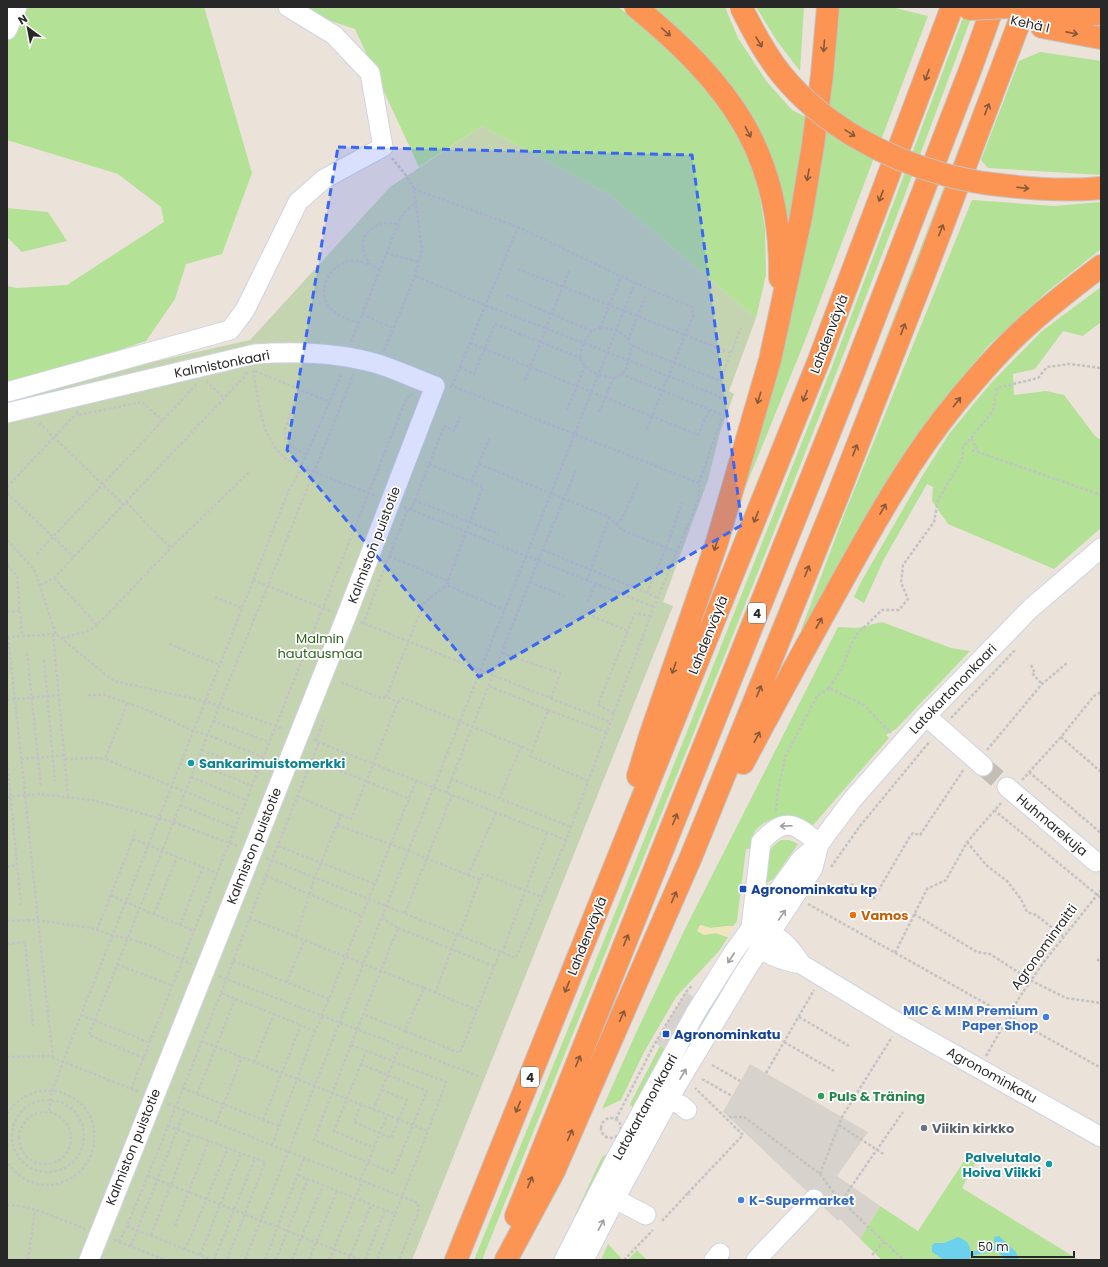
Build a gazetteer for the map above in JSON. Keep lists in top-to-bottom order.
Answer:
{
  "streets": {
    "highway": ["Kehä I", "Lahdenväylä", "4"],
    "street": [
      "Kalmistonkaari",
      "Kalmiston puistotie",
      "Latokartanonkaari",
      "Huhmarekuja",
      "Agronominkatu"
    ],
    "path": ["Agronominraitti"]
  },
  "crossings": [
    ["Kalmistonkaari", "Kalmiston puistotie"],
    ["Latokartanonkaari", "Agronominkatu"]
  ],
  "parks": ["Malmin hautausmaa"],
  "places": {
    "other": [
      "Sankarimuistomerkki",
      "Vamos",
      "MIC & M!M Premium Paper Shop",
      "Puls & Träning",
      "Viikin kirkko",
      "Palvelutalo Hoiva Viikki",
      "K-Supermarket"
    ],
    "transit": ["Agronominkatu kp", "Agronominkatu"]
  },
  "scale_bar": "50 m",
  "north": "top left"
}
